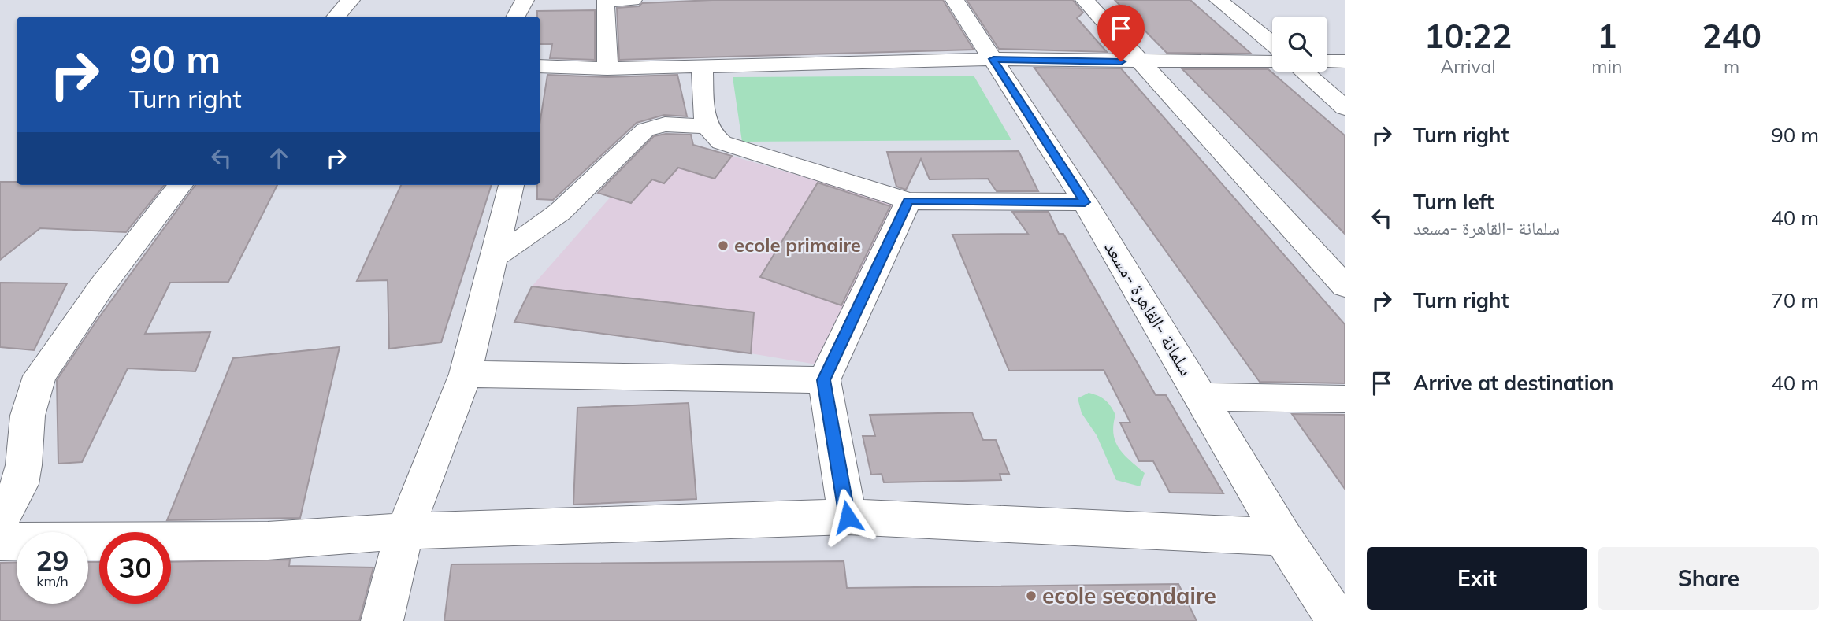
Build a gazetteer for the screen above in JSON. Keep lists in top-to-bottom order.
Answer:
{
  "streets": {
    "street": ["سلمانة -القاهرة -مسعد"]
  },
  "places": ["ecole primaire", "ecole secondaire"],
  "page": {
    "eta": [
      "10:22",
      "Arrival",
      "1",
      "min",
      "240",
      "m"
    ],
    "turn": ["90 m", "Turn right"],
    "list": [
      {
        "name": "Turn right",
        "value": "90 m"
      },
      {
        "name": "Turn left",
        "note": "سلمانة -القاهرة -مسعد",
        "value": "40 m"
      },
      {
        "name": "Turn right",
        "value": "70 m"
      },
      {
        "name": "Arrive at destination",
        "value": "40 m"
      }
    ],
    "speed": "29 km/h",
    "limit": "30",
    "buttons": ["Exit", "Share"]
  }
}
